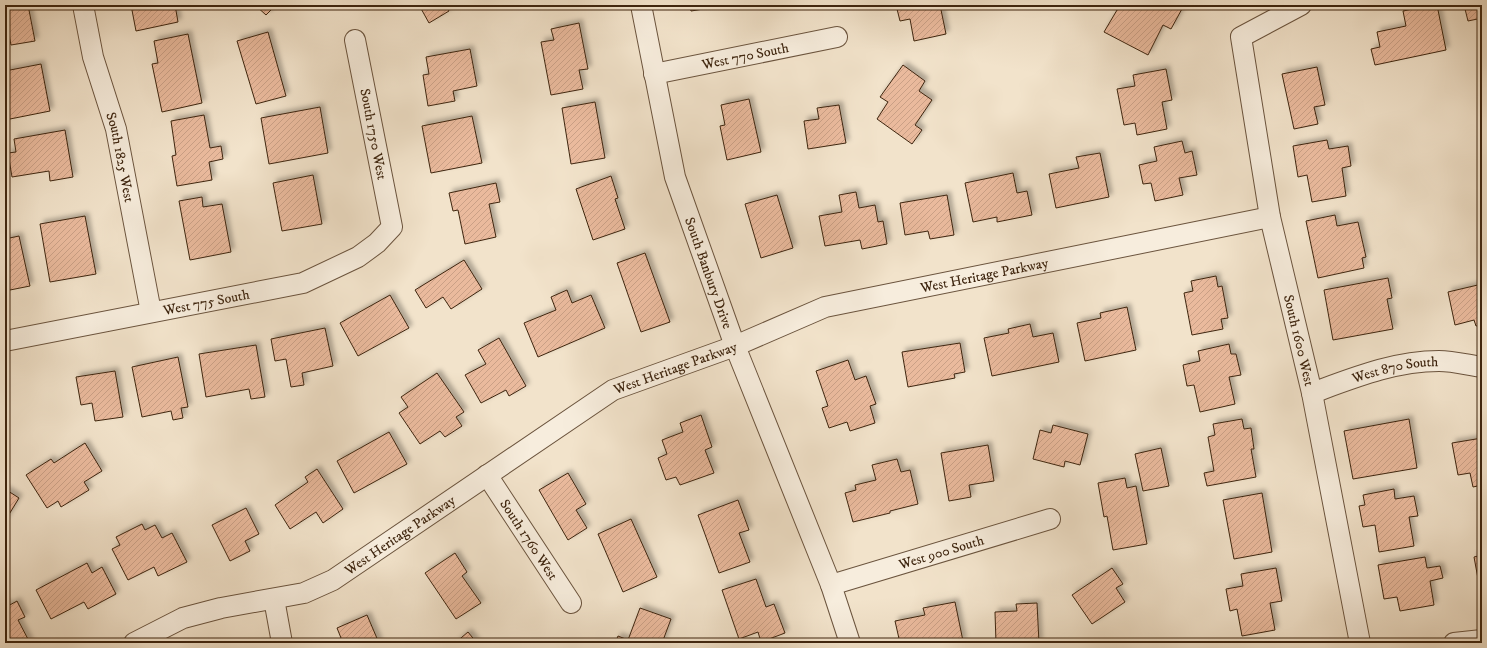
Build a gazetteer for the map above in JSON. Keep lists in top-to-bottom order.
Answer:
{
  "streets": {
    "street": [
      "West 770 South",
      "South 1750 West",
      "South 1825 West",
      "South Banbury Drive",
      "West Heritage Parkway",
      "West 775 South",
      "South 1600 West",
      "West 870 South",
      "South 1760 West",
      "West 900 South"
    ]
  },
  "crossings": [
    ["West 770 South", "South Banbury Drive"],
    ["South 1750 West", "West 775 South"],
    ["South 1825 West", "West 775 South"],
    ["South Banbury Drive", "West Heritage Parkway"],
    ["South Banbury Drive", "West 900 South"],
    ["West Heritage Parkway", "South 1600 West"],
    ["West Heritage Parkway", "South 1760 West"],
    ["South 1600 West", "West 870 South"]
  ]
}
